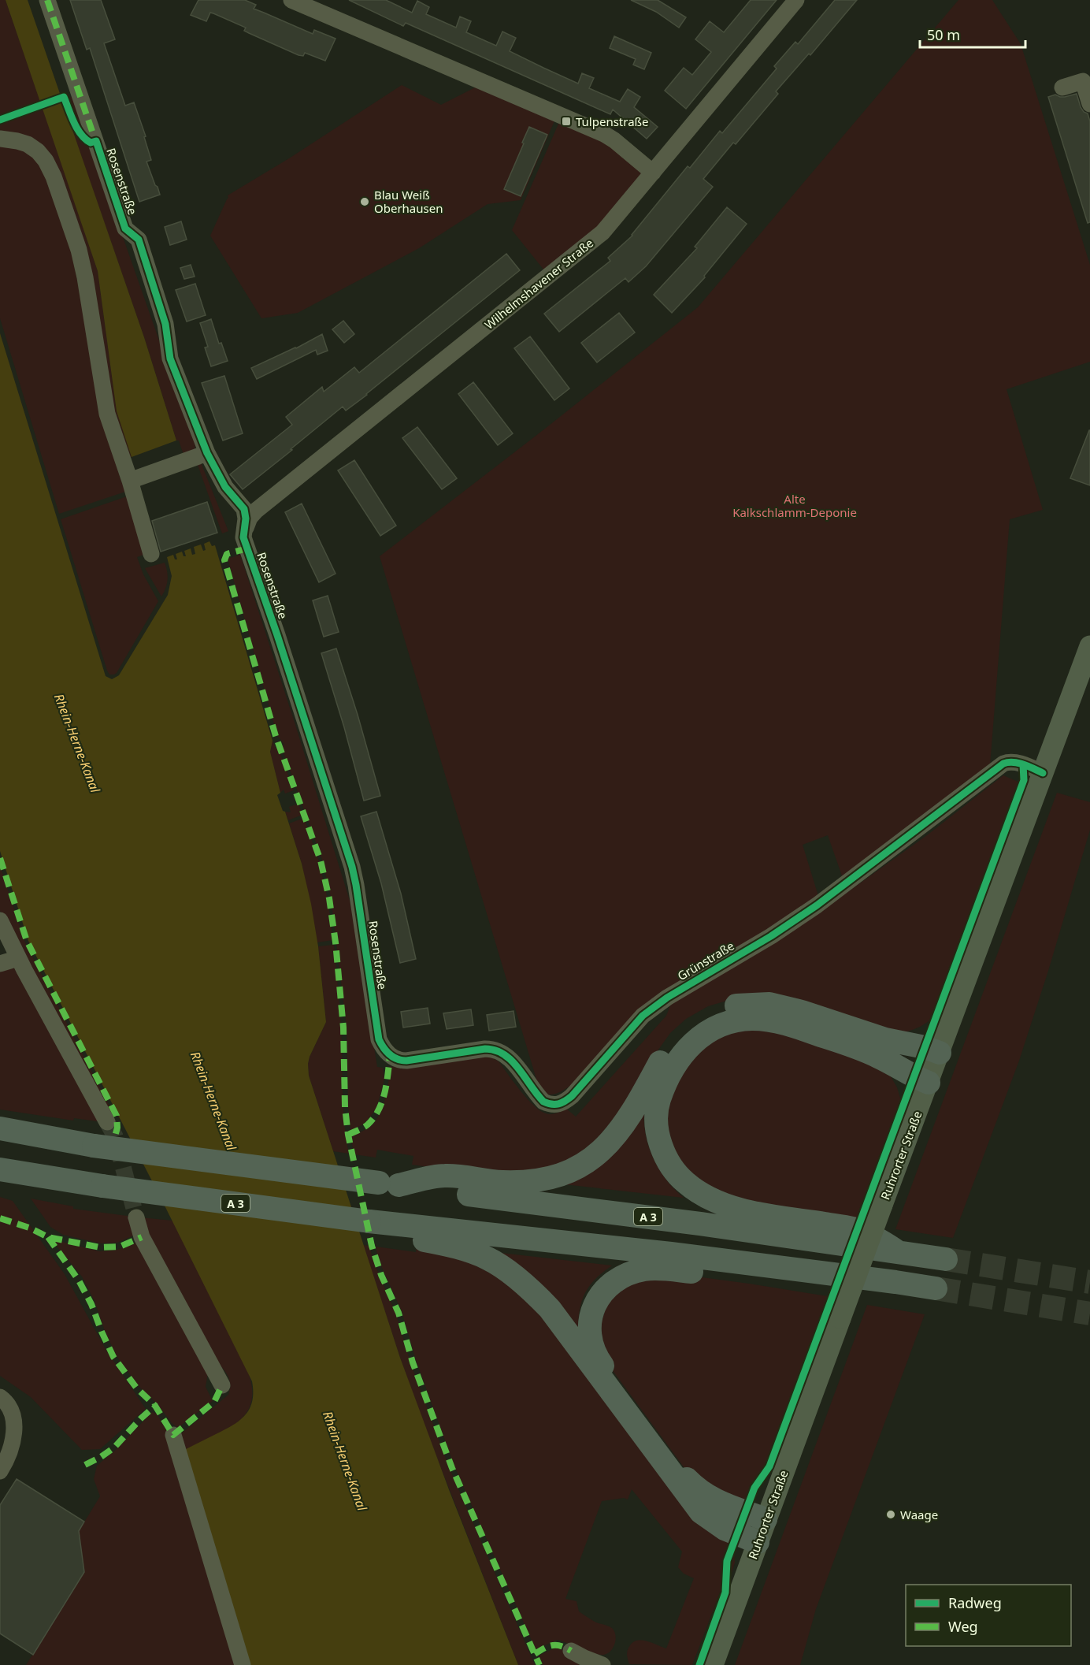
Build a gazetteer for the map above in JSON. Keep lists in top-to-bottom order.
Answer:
{
  "streets": {
    "highway": ["A 3"],
    "main road": ["Ruhrorter Straße"],
    "street": ["Rosenstraße", "Wilhelmshavener Straße", "Grünstraße"]
  },
  "crossings": [
    ["Rosenstraße", "Wilhelmshavener Straße"],
    ["Rosenstraße", "Grünstraße"],
    ["Grünstraße", "Ruhrorter Straße"]
  ],
  "water": ["Rhein-Herne-Kanal"],
  "parks": ["Alte Kalkschlamm-Deponie"],
  "places": {
    "transit": ["Tulpenstraße"],
    "other": ["Blau Weiß Oberhausen", "Waage"]
  },
  "legend": ["Radweg", "Weg"],
  "scale_bar": "50 m"
}
